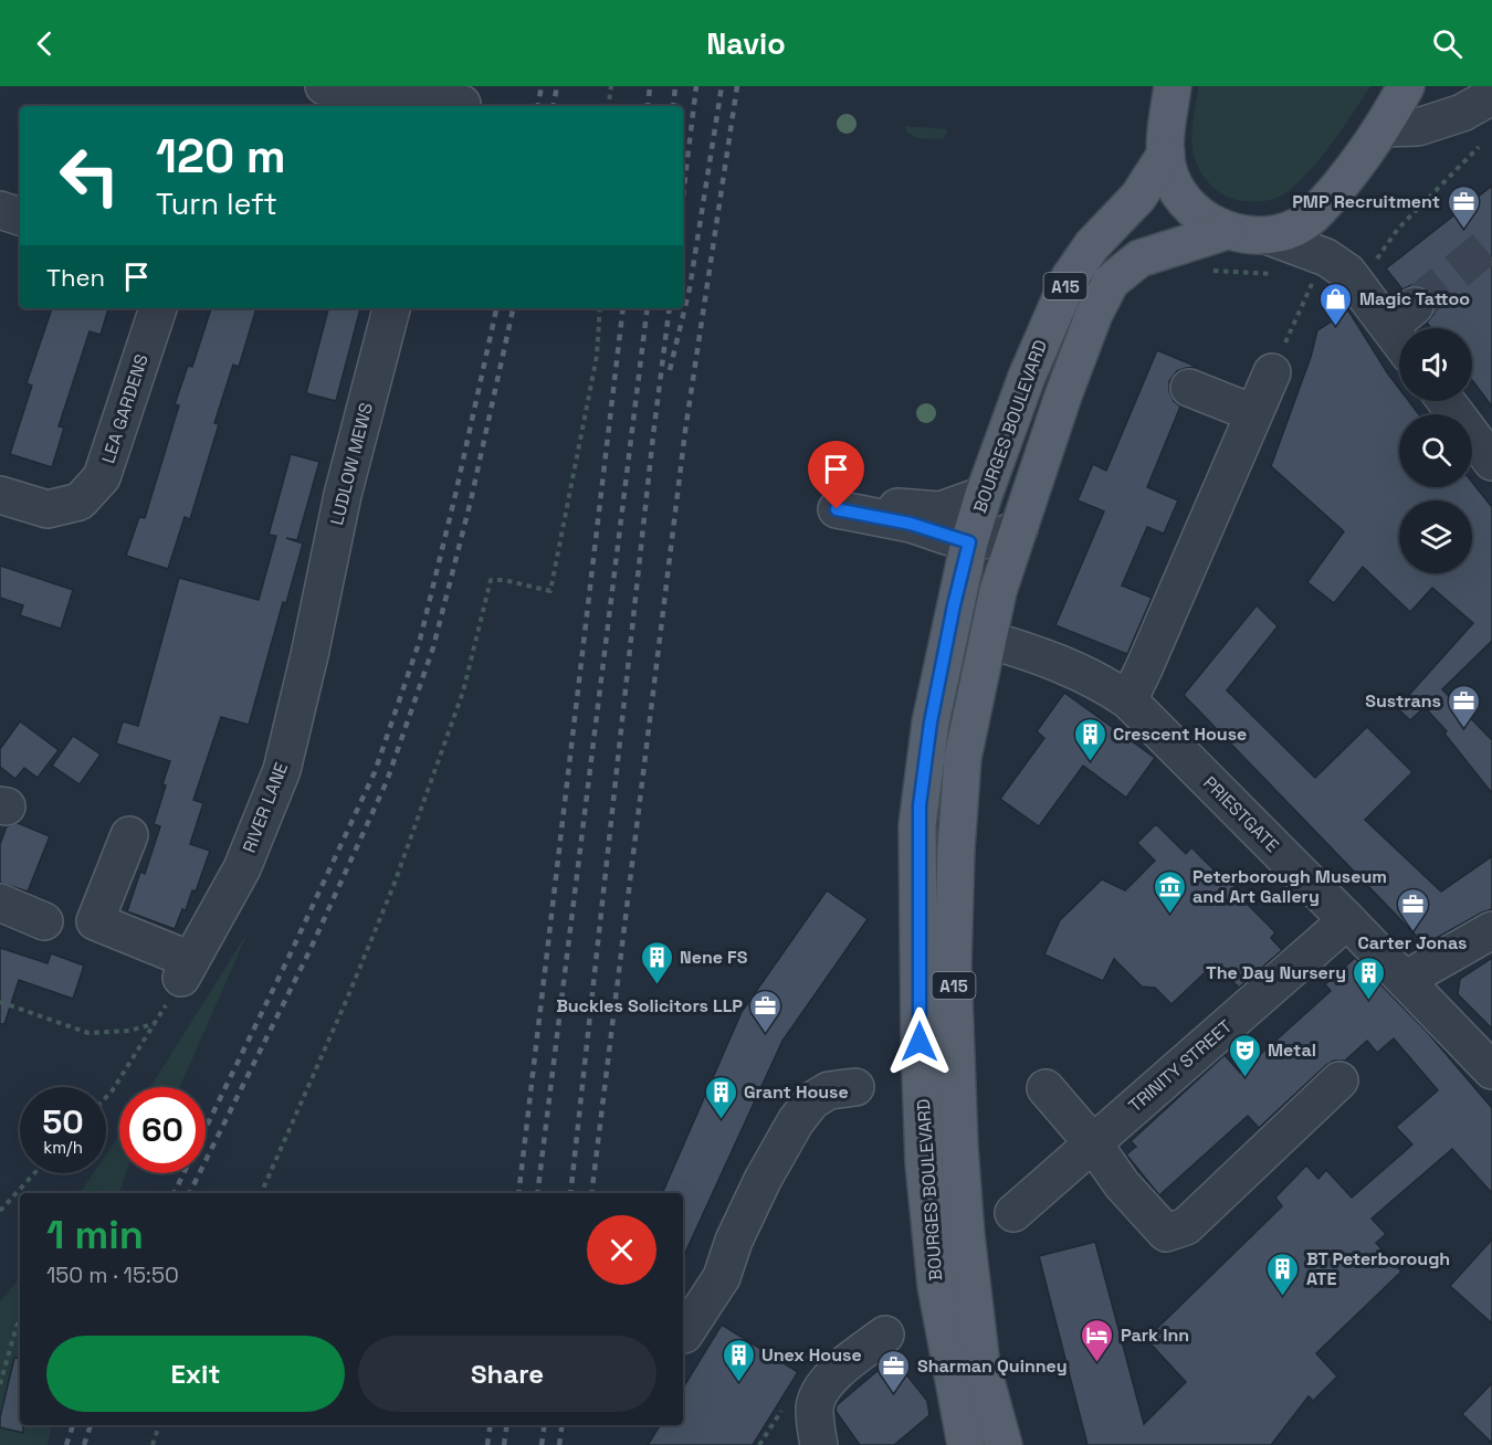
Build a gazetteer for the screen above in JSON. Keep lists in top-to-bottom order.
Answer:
{
  "streets": {
    "main road": ["A15", "BOURGES BOULEVARD"],
    "street": [
      "LEA GARDENS",
      "LUDLOW MEWS",
      "RIVER LANE",
      "PRIESTGATE",
      "TRINITY STREET"
    ]
  },
  "crossings": [
    ["BOURGES BOULEVARD", "PRIESTGATE"],
    ["LUDLOW MEWS", "RIVER LANE"],
    ["PRIESTGATE", "TRINITY STREET"]
  ],
  "places": {
    "office": [
      "PMP Recruitment",
      "Sustrans",
      "Carter Jonas",
      "Buckles Solicitors LLP",
      "Sharman Quinney"
    ],
    "shop": ["Magic Tattoo"],
    "building": [
      "Crescent House",
      "Nene FS",
      "The Day Nursery",
      "Grant House",
      "BT Peterborough ATE",
      "Unex House"
    ],
    "museum": ["Peterborough Museum and Art Gallery"],
    "theatre": ["Metal"],
    "hotel": ["Park Inn"]
  },
  "page": {
    "header": "Navio",
    "turn": ["120 m", "Turn left"],
    "then": "Then",
    "speed": "50 km/h",
    "limit": "60",
    "heading": ["1 min", "150 m · 15:50"],
    "buttons": ["Exit", "Share"]
  }
}
